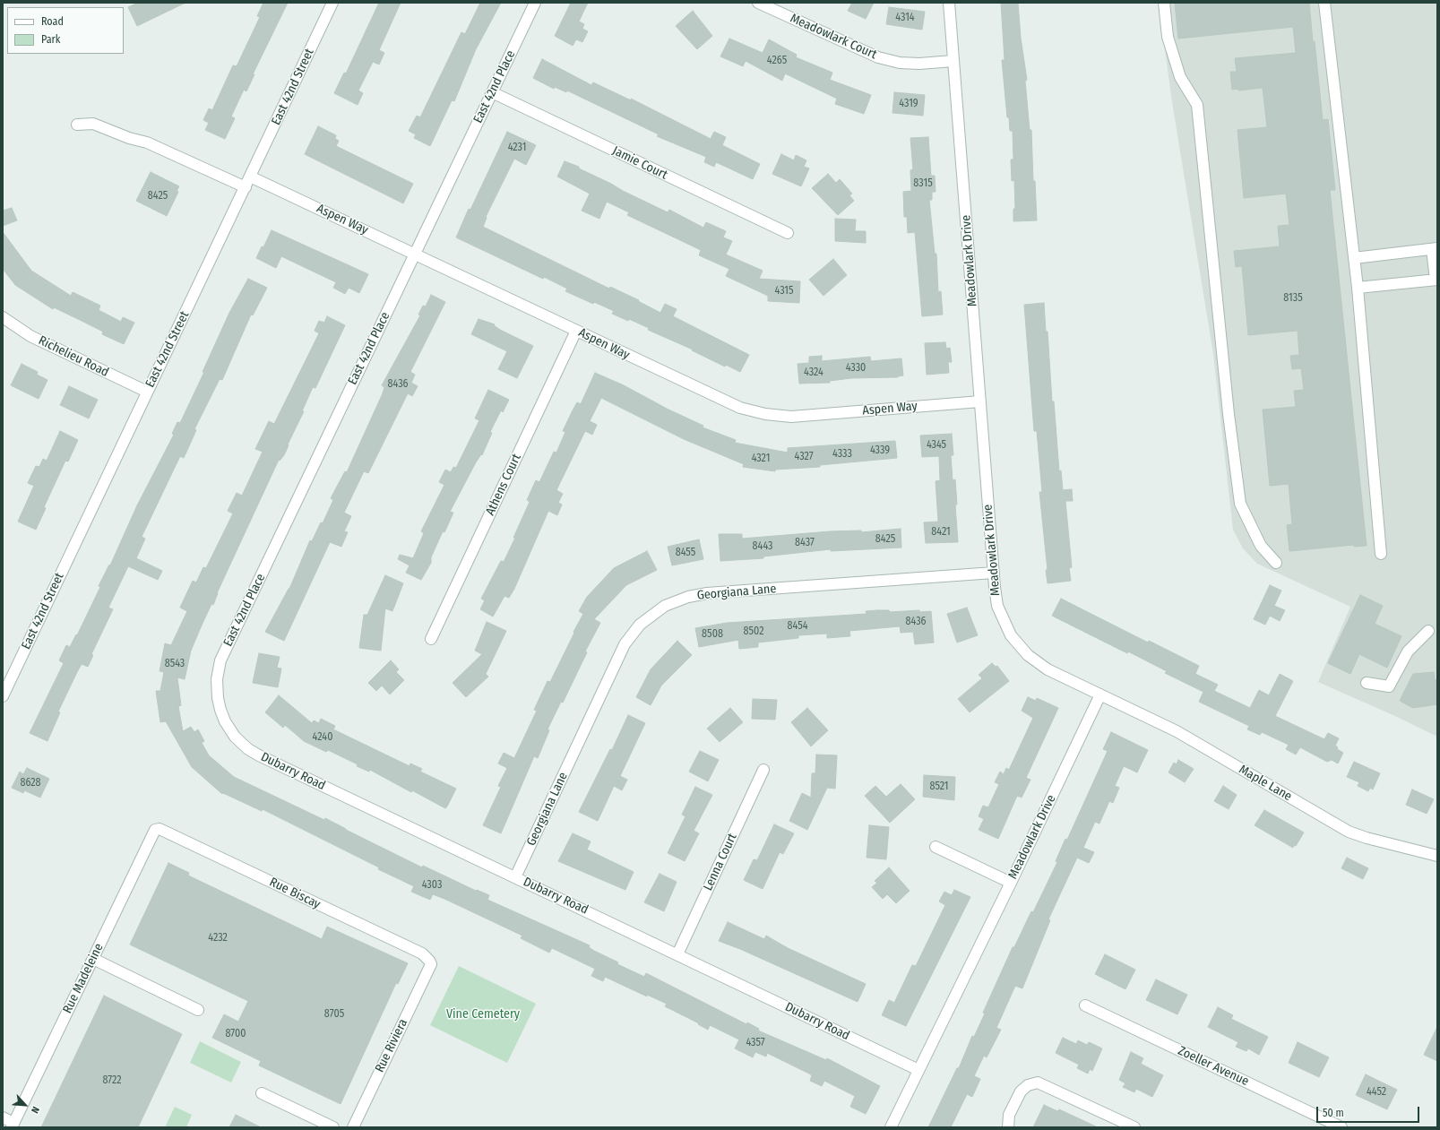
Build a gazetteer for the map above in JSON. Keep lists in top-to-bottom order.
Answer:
{
  "streets": {
    "street": [
      "Meadowlark Court",
      "East 42nd Street",
      "East 42nd Place",
      "Jamie Court",
      "Aspen Way",
      "Meadowlark Drive",
      "Richelieu Road",
      "Athens Court",
      "Georgiana Lane",
      "Dubarry Road",
      "Maple Lane",
      "Lenna Court",
      "Rue Biscay",
      "Rue Madeleine",
      "Rue Riviera",
      "Zoeller Avenue"
    ]
  },
  "crossings": [
    ["Meadowlark Court", "Meadowlark Drive"],
    ["East 42nd Street", "Aspen Way"],
    ["East 42nd Street", "Richelieu Road"],
    ["East 42nd Place", "Jamie Court"],
    ["East 42nd Place", "Aspen Way"],
    ["East 42nd Place", "Dubarry Road"],
    ["Aspen Way", "Meadowlark Drive"],
    ["Aspen Way", "Athens Court"],
    ["Meadowlark Drive", "Georgiana Lane"],
    ["Meadowlark Drive", "Dubarry Road"],
    ["Meadowlark Drive", "Maple Lane"],
    ["Georgiana Lane", "Dubarry Road"],
    ["Dubarry Road", "Lenna Court"],
    ["Rue Biscay", "Rue Madeleine"],
    ["Rue Biscay", "Rue Riviera"]
  ],
  "parks": ["Vine Cemetery"],
  "house_numbers": [
    "4314",
    "4265",
    "4319",
    "4231",
    "8315",
    "8425",
    "4315",
    "8135",
    "4330",
    "4324",
    "8436",
    "4345",
    "4339",
    "4333",
    "4327",
    "4321",
    "8421",
    "8425",
    "8437",
    "8443",
    "8455",
    "8436",
    "8454",
    "8502",
    "8508",
    "8543",
    "4240",
    "8628",
    "8521",
    "4303",
    "4232",
    "8705",
    "8700",
    "4357",
    "8722",
    "4452"
  ],
  "legend": ["Road", "Park"],
  "scale_bar": "50 m",
  "north": "bottom right"
}
